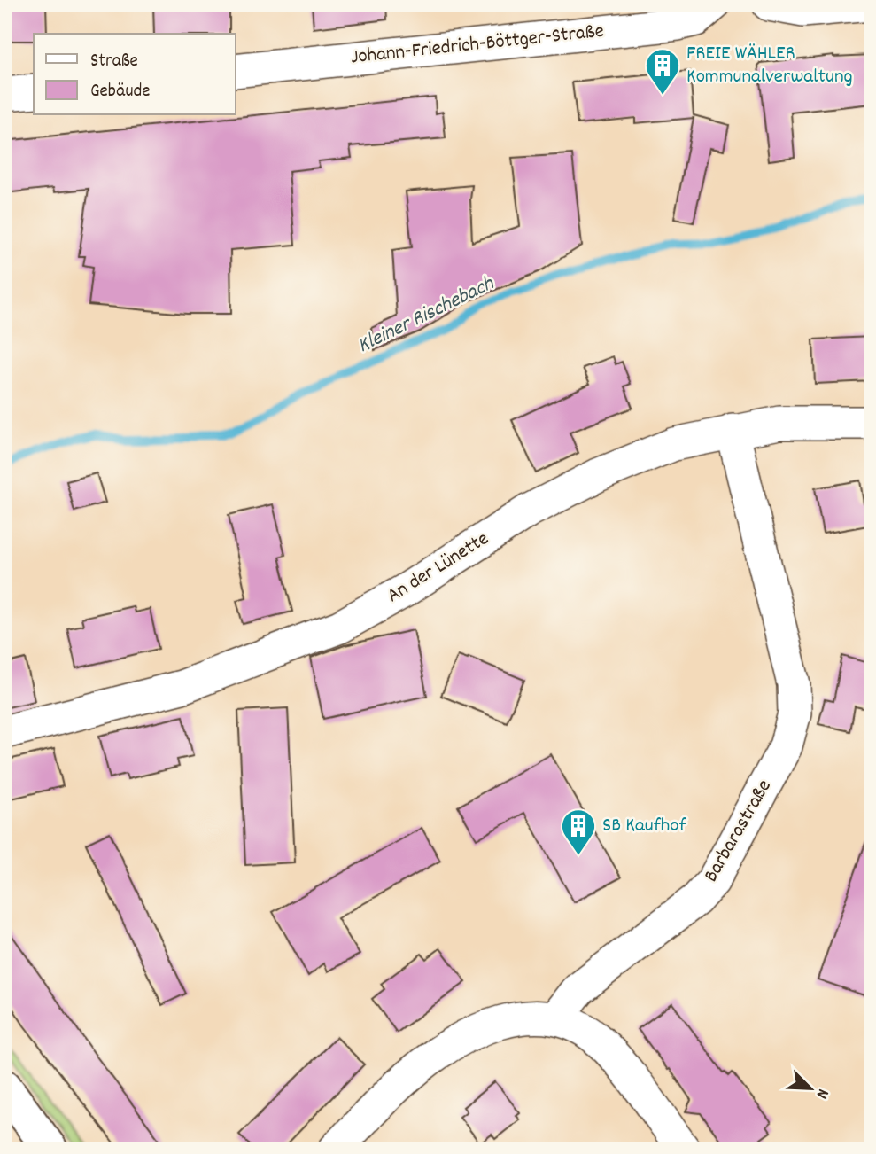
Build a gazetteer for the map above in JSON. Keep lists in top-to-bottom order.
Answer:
{
  "streets": {
    "street": ["Johann-Friedrich-Böttger-Straße", "An der Lünette", "Barbarastraße"]
  },
  "crossings": [
    ["An der Lünette", "Barbarastraße"]
  ],
  "water": ["Kleiner Rischebach"],
  "places": {
    "building": ["FREIE WÄHLER Kommunalverwaltung", "SB Kaufhof"]
  },
  "legend": ["Straße", "Gebäude"],
  "north": "bottom right"
}
